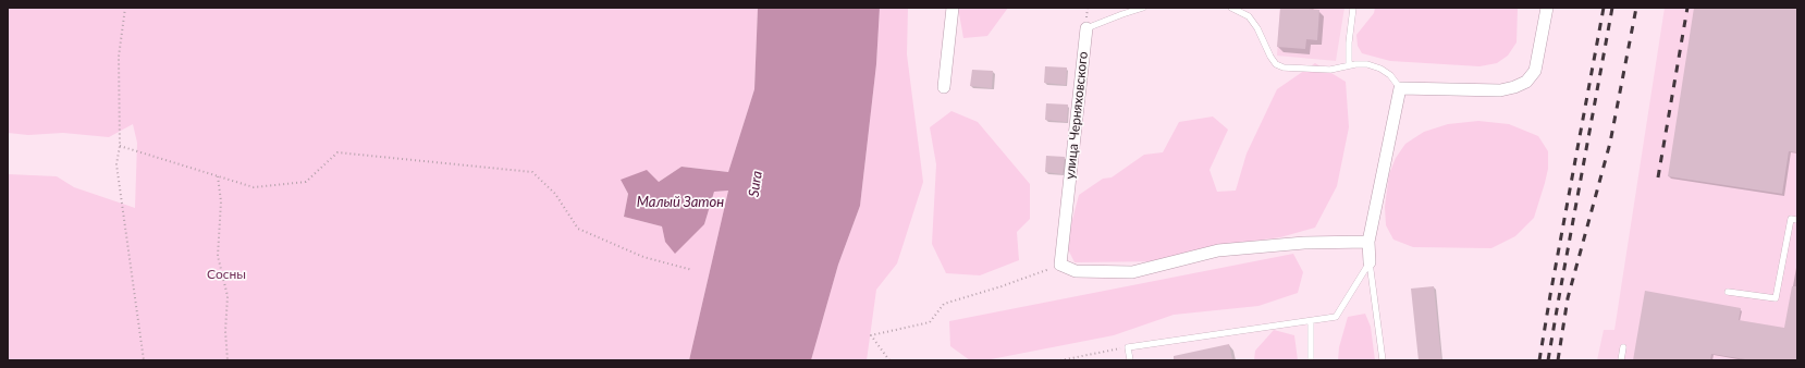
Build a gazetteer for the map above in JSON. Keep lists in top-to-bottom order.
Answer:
{
  "streets": {
    "street": ["улица Черняховского"]
  },
  "water": ["Sura", "Малый Затон"],
  "parks": ["Сосны"]
}
